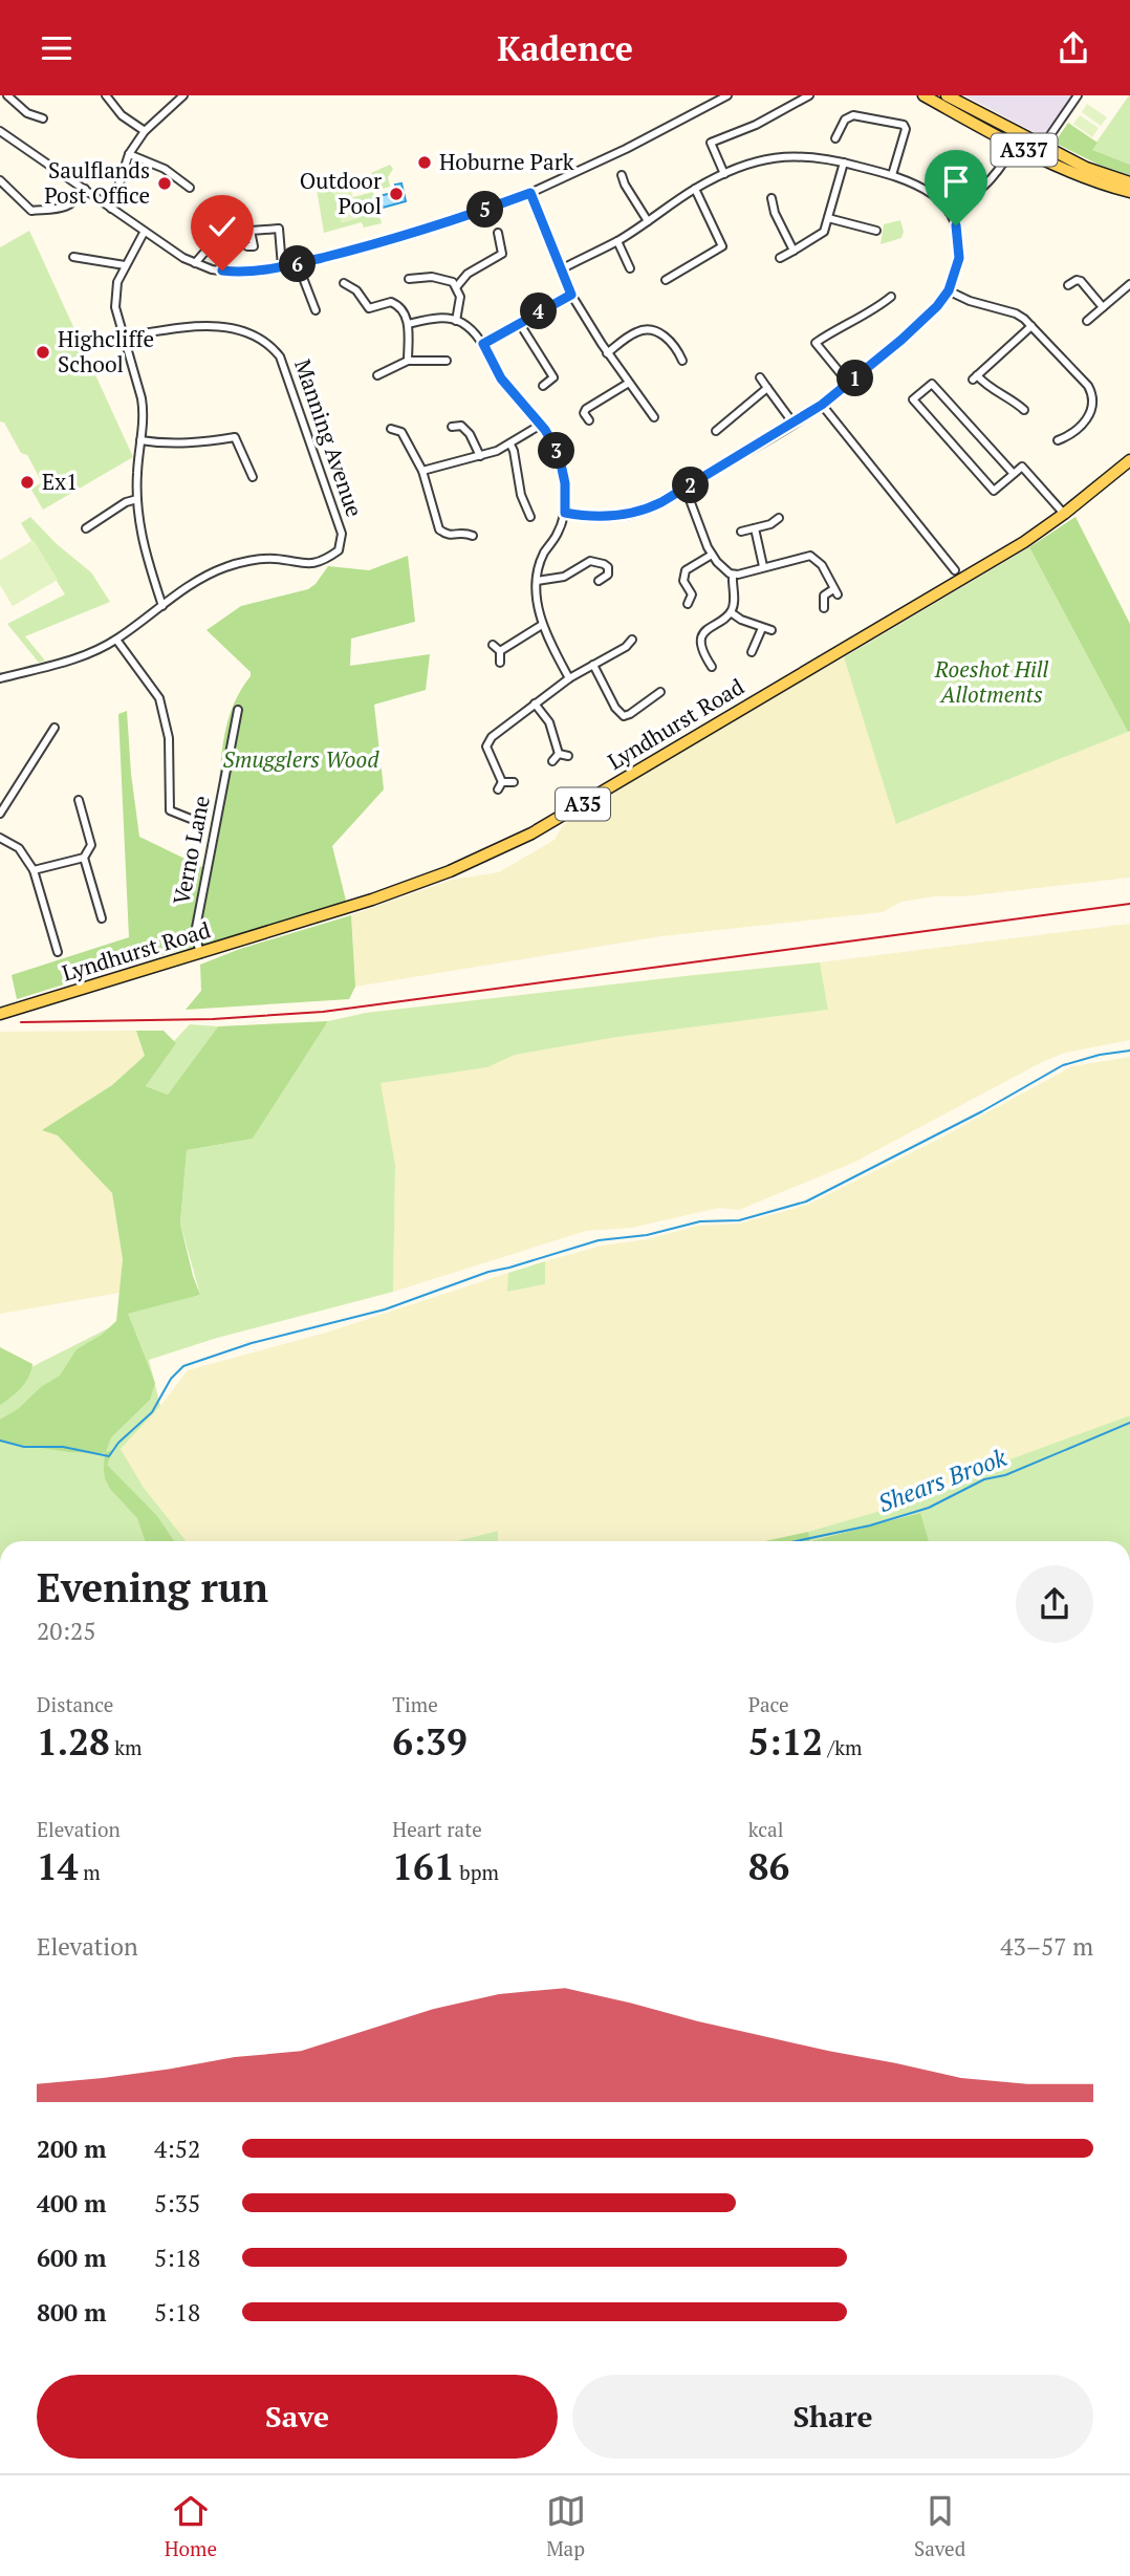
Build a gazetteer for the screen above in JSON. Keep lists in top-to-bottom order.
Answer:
{
  "streets": {
    "main road": ["A337", "Lyndhurst Road", "A35"],
    "street": ["Manning Avenue", "Verno Lane"]
  },
  "crossings": [
    ["Lyndhurst Road", "Verno Lane"]
  ],
  "water": ["Shears Brook"],
  "parks": ["Roeshot Hill Allotments", "Smugglers Wood"],
  "places": [
    "Hoburne Park",
    "Saulflands Post Office",
    "Outdoor Pool",
    "Highcliffe School",
    "Ex1"
  ],
  "page": {
    "header": "Kadence",
    "pins": [
      "5",
      "6",
      "4",
      "1",
      "3",
      "2"
    ],
    "heading": ["Evening run", "20:25"],
    "stats": [
      ["Distance", "1.28 km"],
      ["Time", "6:39"],
      ["Pace", "5:12 /km"],
      ["Elevation", "14 m"],
      ["Heart rate", "161 bpm"],
      ["kcal", "86"]
    ],
    "chart": ["Elevation", "43–57 m"],
    "list": [
      {
        "name": "200 m",
        "note": "4:52"
      },
      {
        "name": "400 m",
        "note": "5:35"
      },
      {
        "name": "600 m",
        "note": "5:18"
      },
      {
        "name": "800 m",
        "note": "5:18"
      }
    ],
    "buttons": ["Save", "Share"],
    "tabs": ["Home", "Map", "Saved"]
  }
}
